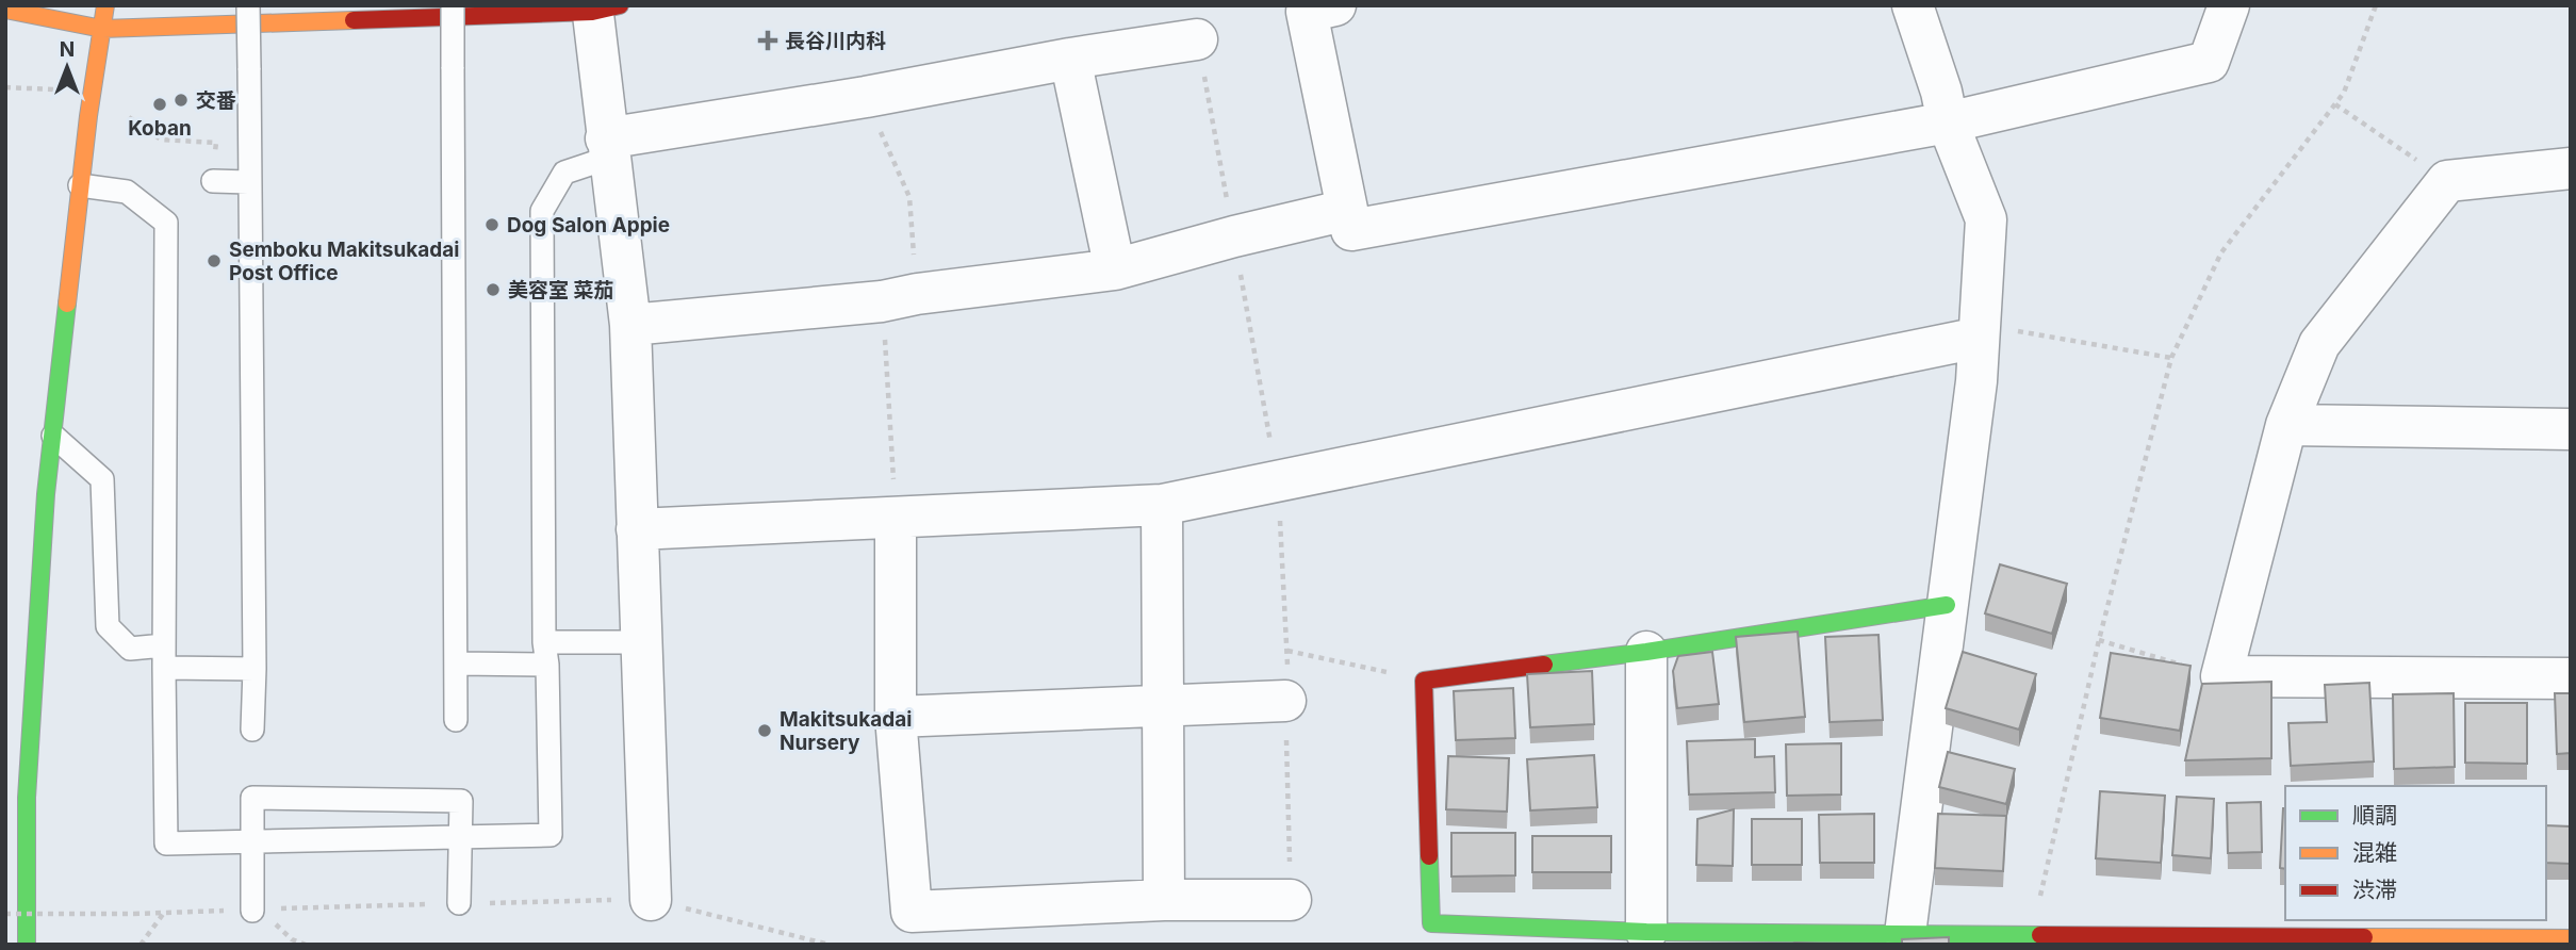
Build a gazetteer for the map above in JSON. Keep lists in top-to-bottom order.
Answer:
{
  "places": {
    "health": ["長谷川内科"],
    "other": [
      "交番",
      "Koban",
      "Dog Salon Appie",
      "Semboku Makitsukadai Post Office",
      "美容室 菜茄",
      "Makitsukadai Nursery"
    ]
  },
  "legend": ["順調", "混雑", "渋滞"],
  "north": "top"
}
